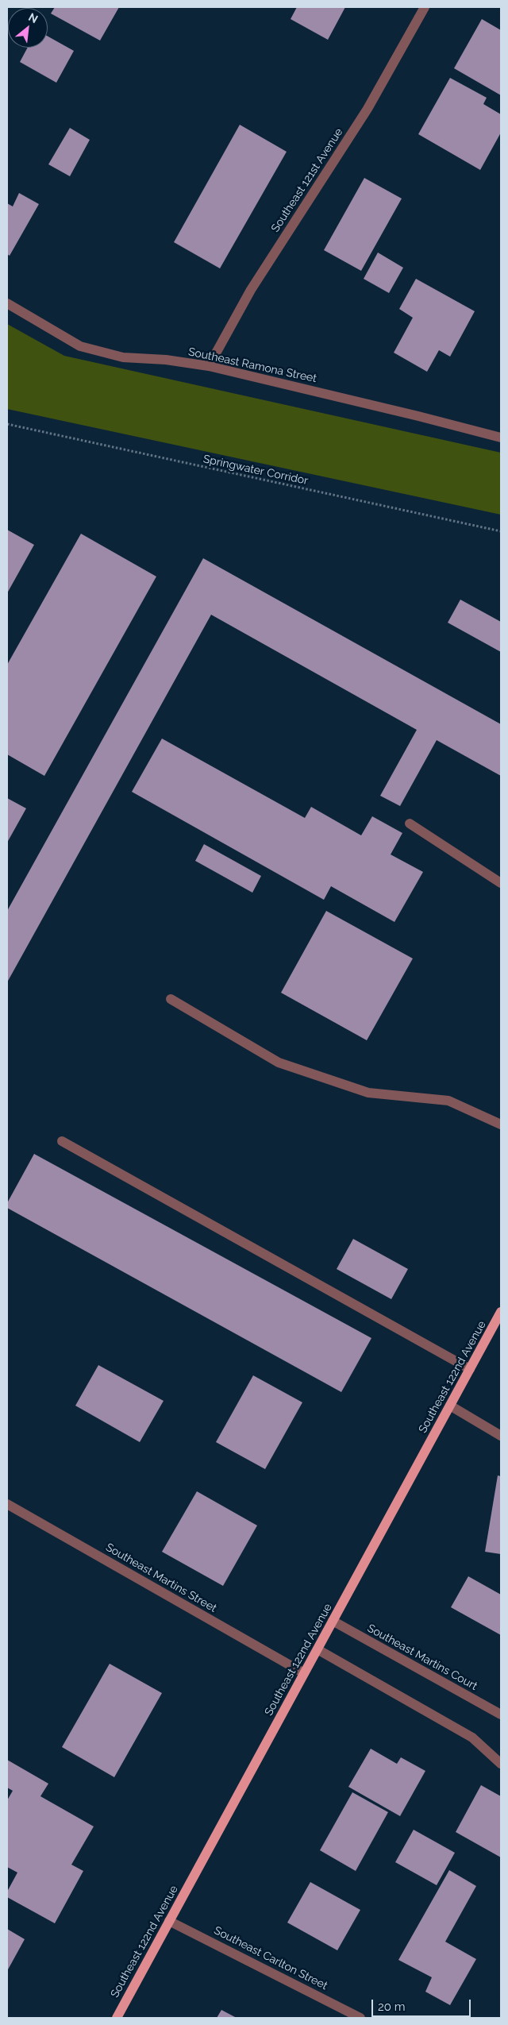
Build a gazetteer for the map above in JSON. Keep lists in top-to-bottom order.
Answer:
{
  "streets": {
    "main road": ["Southeast 122nd Avenue"],
    "street": [
      "Southeast 121st Avenue",
      "Southeast Ramona Street",
      "Southeast Martins Street",
      "Southeast Martins Court",
      "Southeast Carlton Street"
    ],
    "path": ["Springwater Corridor"]
  },
  "crossings": [
    ["Southeast 121st Avenue", "Southeast Ramona Street"],
    ["Southeast 122nd Avenue", "Southeast Martins Street"],
    ["Southeast 122nd Avenue", "Southeast Martins Court"],
    ["Southeast 122nd Avenue", "Southeast Carlton Street"]
  ],
  "scale_bar": "20 m",
  "north": "top right"
}
